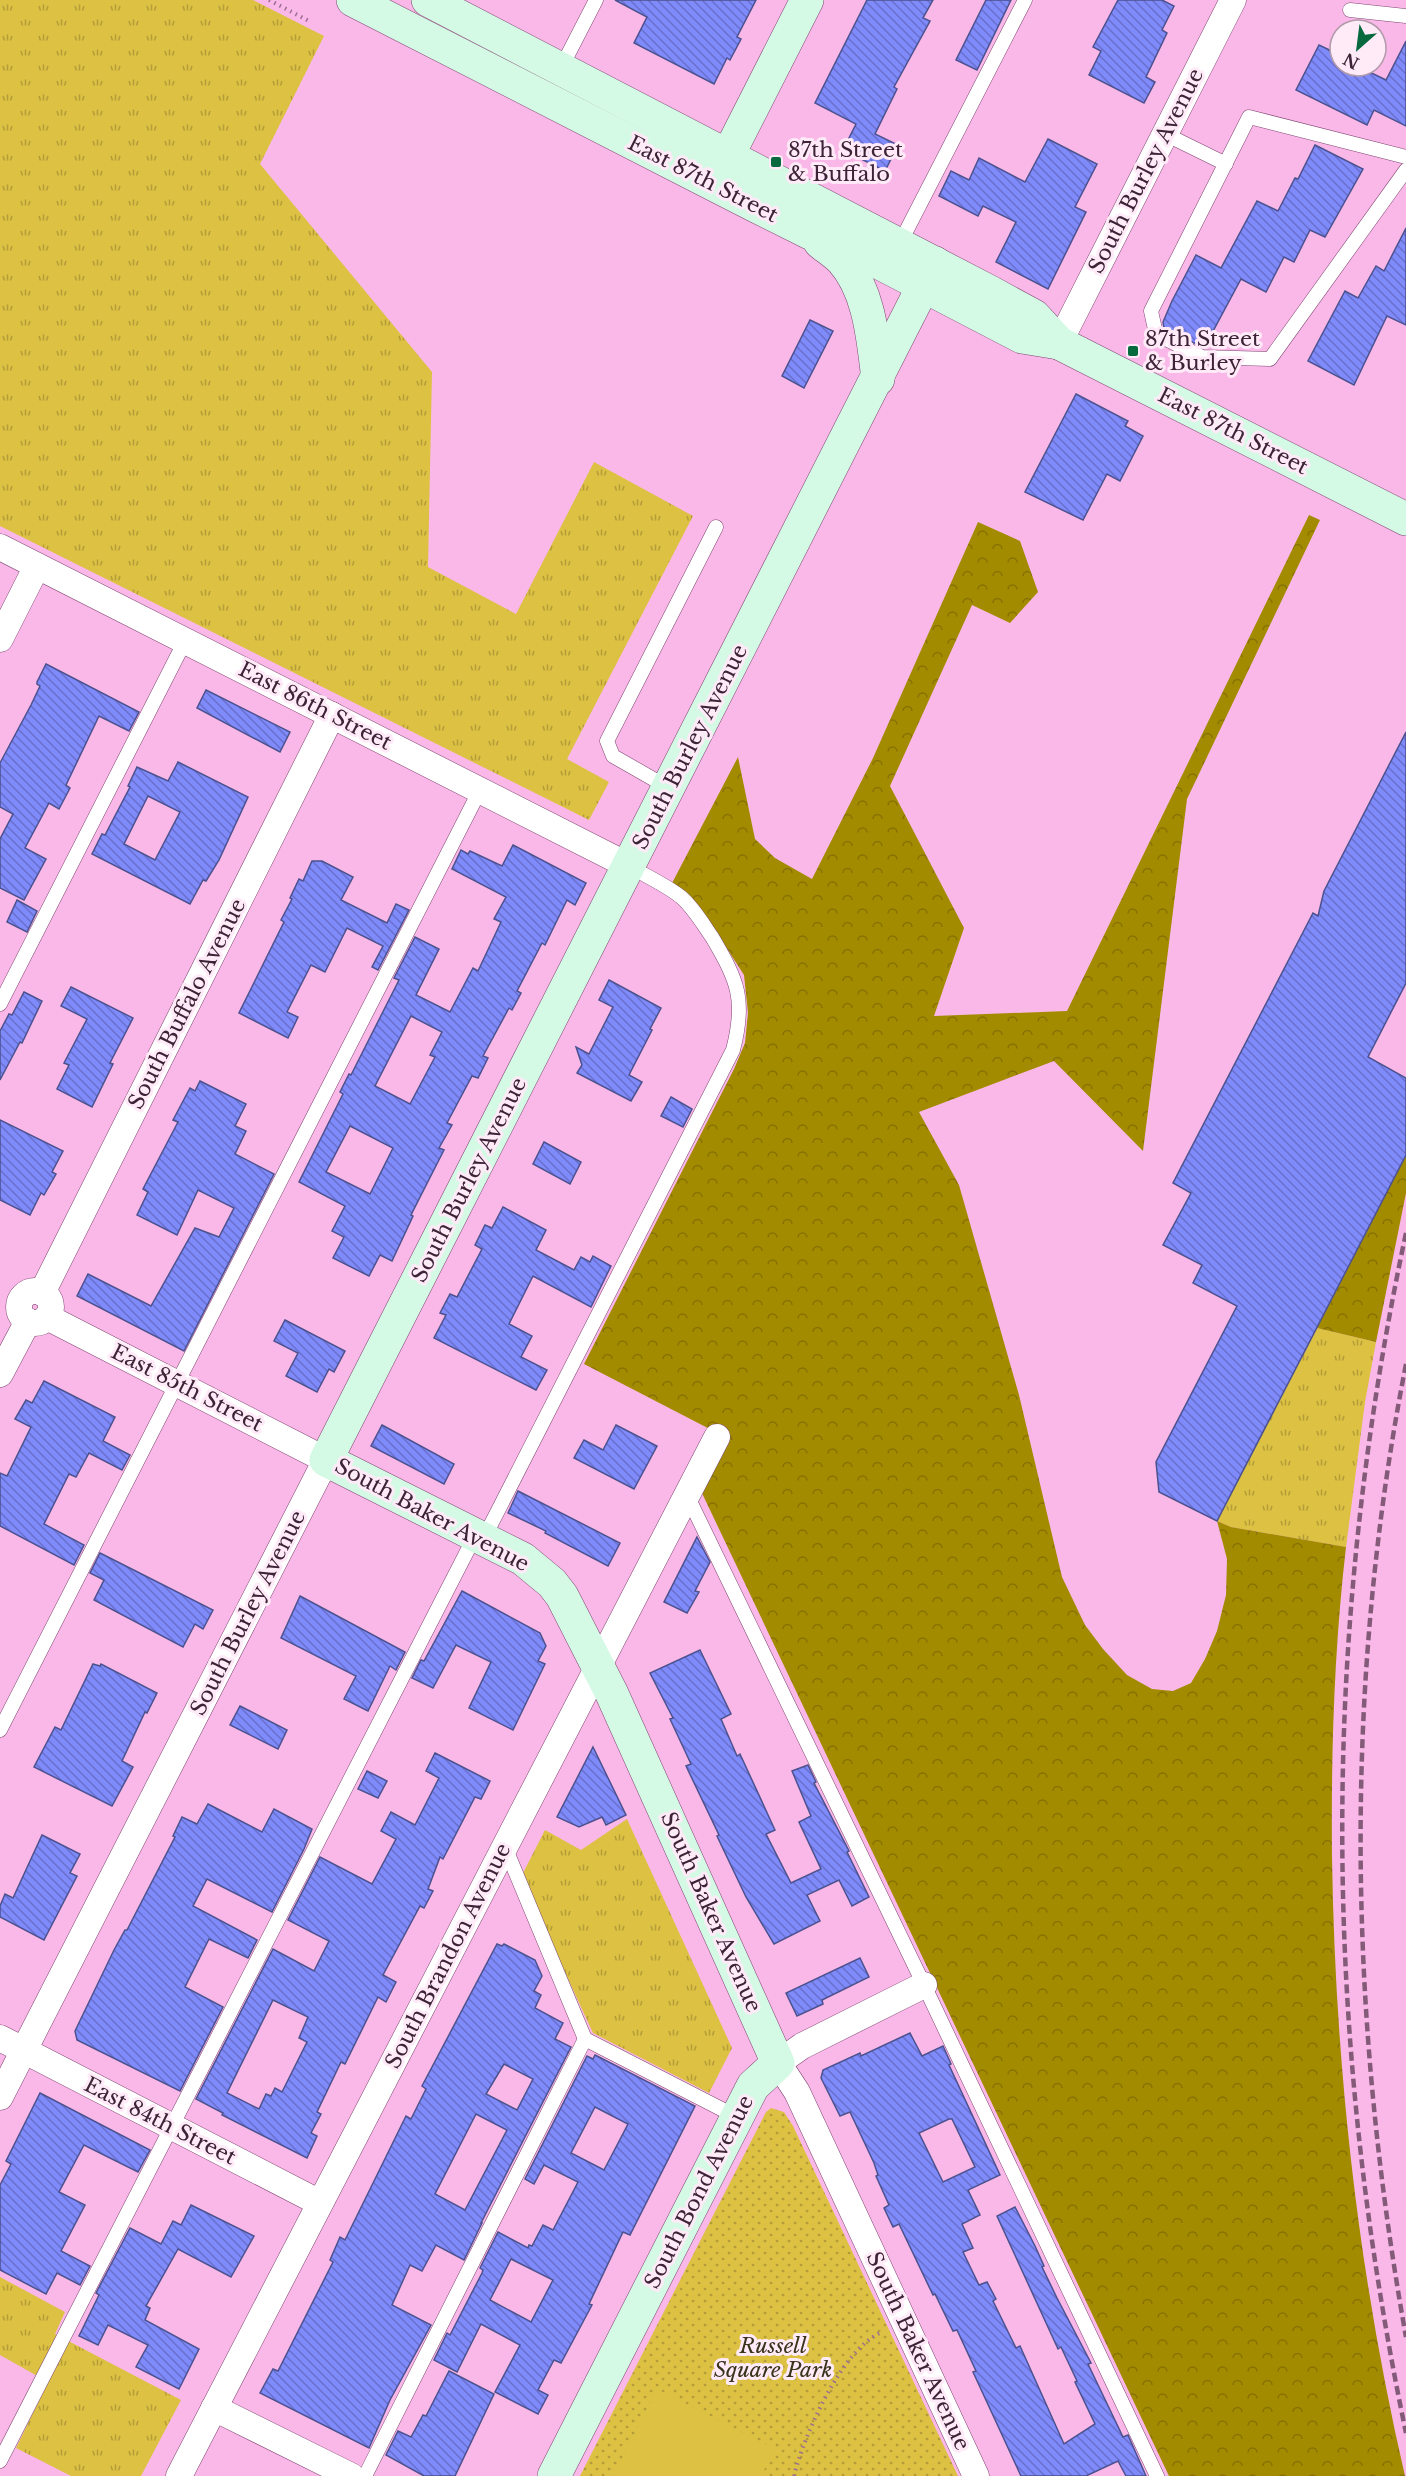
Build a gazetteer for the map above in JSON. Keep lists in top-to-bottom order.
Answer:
{
  "streets": {
    "street": [
      "South Burley Avenue",
      "East 87th Street",
      "East 86th Street",
      "South Buffalo Avenue",
      "East 85th Street",
      "South Baker Avenue",
      "South Brandon Avenue",
      "East 84th Street",
      "South Bond Avenue"
    ]
  },
  "crossings": [
    ["South Burley Avenue", "East 87th Street"],
    ["South Burley Avenue", "East 86th Street"],
    ["South Burley Avenue", "East 85th Street"],
    ["South Burley Avenue", "South Baker Avenue"],
    ["South Burley Avenue", "East 84th Street"],
    ["East 86th Street", "South Buffalo Avenue"],
    ["South Buffalo Avenue", "East 85th Street"],
    ["East 85th Street", "South Baker Avenue"],
    ["South Baker Avenue", "South Brandon Avenue"],
    ["South Baker Avenue", "South Bond Avenue"],
    ["South Brandon Avenue", "East 84th Street"]
  ],
  "parks": ["Russell Square Park"],
  "places": {
    "transit": ["87th Street & Buffalo", "87th Street & Burley"]
  },
  "north": "bottom left"
}
